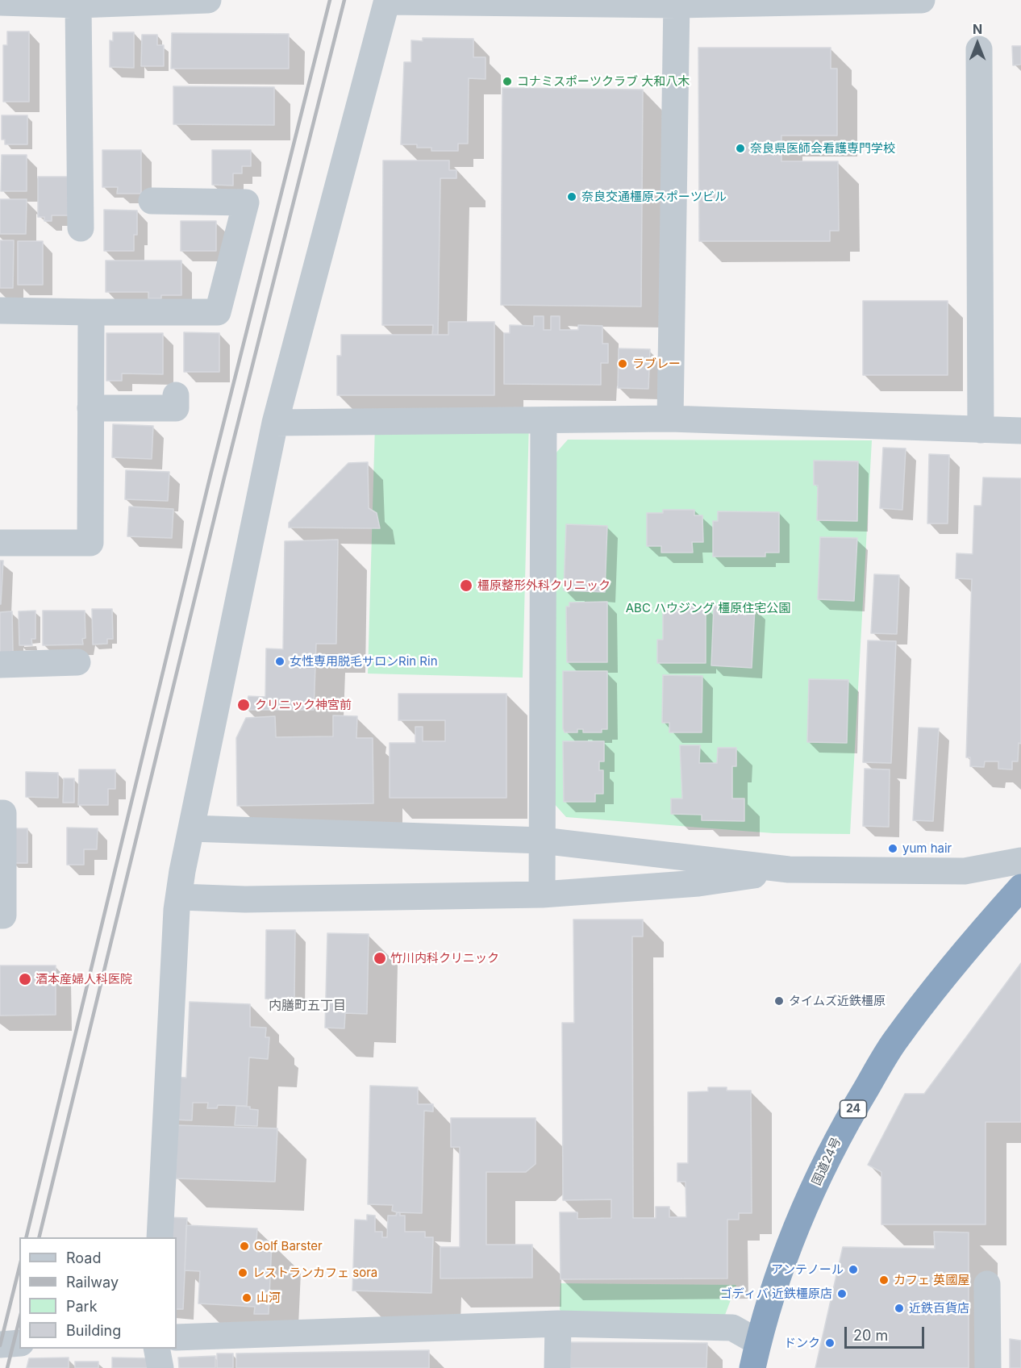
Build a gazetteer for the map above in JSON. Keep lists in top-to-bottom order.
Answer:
{
  "streets": {
    "highway": ["24", "国道24号"]
  },
  "districts": ["内膳町五丁目"],
  "parks": ["ABC ハウジング 橿原住宅公園"],
  "places": [
    "コナミスポーツクラブ 大和八木",
    "奈良県医師会看護専門学校",
    "奈良交通橿原スポーツビル",
    "ラブレー",
    "橿原整形外科クリニック",
    "女性専用脱毛サロンRin Rin",
    "クリニック神宮前",
    "yum hair",
    "竹川内科クリニック",
    "酒本産婦人科医院",
    "タイムズ近鉄橿原",
    "Golf Barster",
    "アンテノール",
    "レストランカフェ sora",
    "カフェ 英國屋",
    "ゴディバ 近鉄橿原店",
    "山河",
    "近鉄百貨店",
    "ドンク"
  ],
  "legend": [
    "Road",
    "Railway",
    "Park",
    "Building"
  ],
  "scale_bar": "20 m",
  "north": "top"
}
